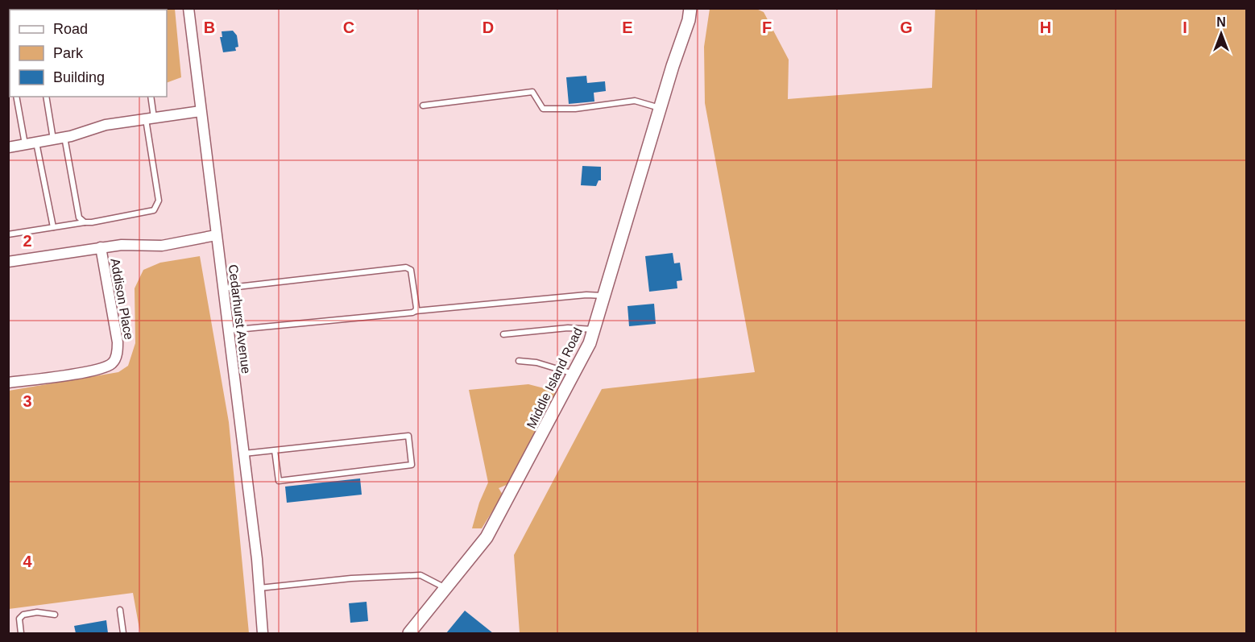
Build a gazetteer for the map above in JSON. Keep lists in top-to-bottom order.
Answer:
{
  "streets": {
    "street": ["Addison Place", "Cedarhurst Avenue", "Middle Island Road"]
  },
  "crossings": [
    ["Addison Place", "Cedarhurst Avenue"]
  ],
  "legend": ["Road", "Park", "Building"],
  "north": "top",
  "grid": {
    "columns": [
      "B",
      "C",
      "D",
      "E",
      "F",
      "G",
      "H",
      "I"
    ],
    "rows": ["2", "3", "4"]
  }
}
